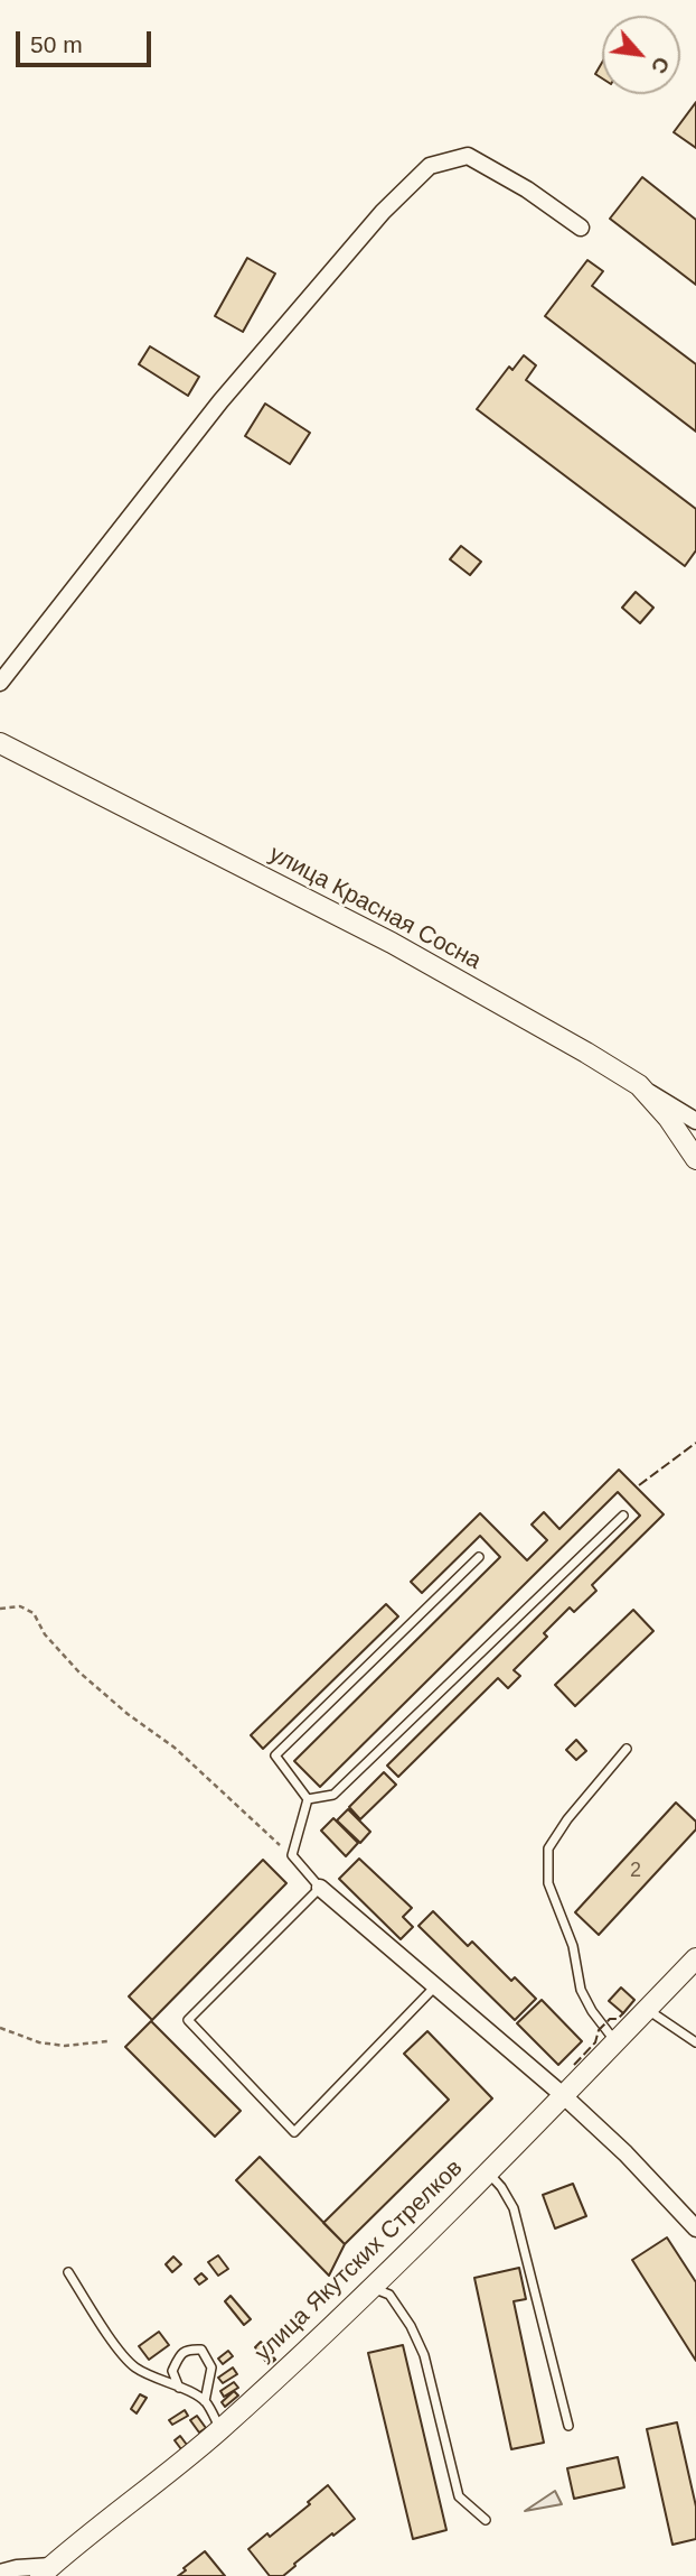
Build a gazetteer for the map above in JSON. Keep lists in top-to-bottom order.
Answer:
{
  "streets": {
    "street": ["улица Красная Сосна", "улица Якутских Стрелков"]
  },
  "house_numbers": ["2"],
  "scale_bar": "50 m",
  "north": "bottom right"
}
